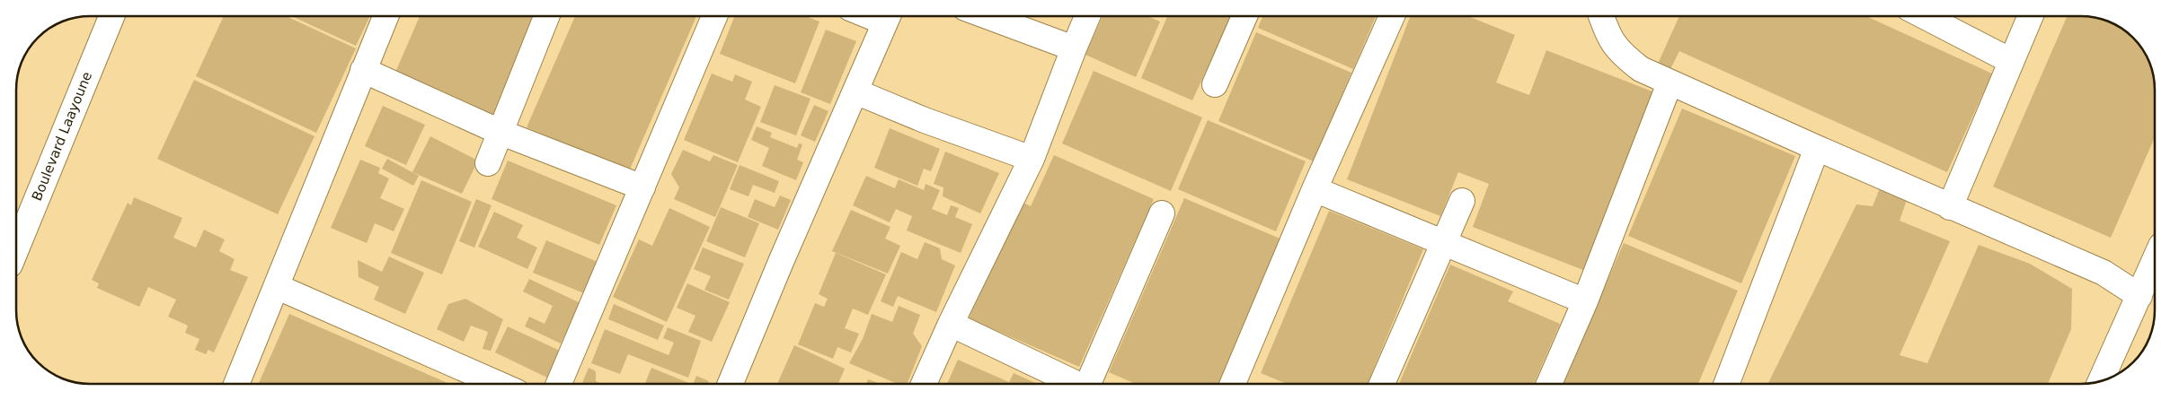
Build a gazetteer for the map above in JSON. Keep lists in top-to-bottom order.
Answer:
{
  "streets": {
    "street": ["Boulevard Laayoune"]
  }
}
